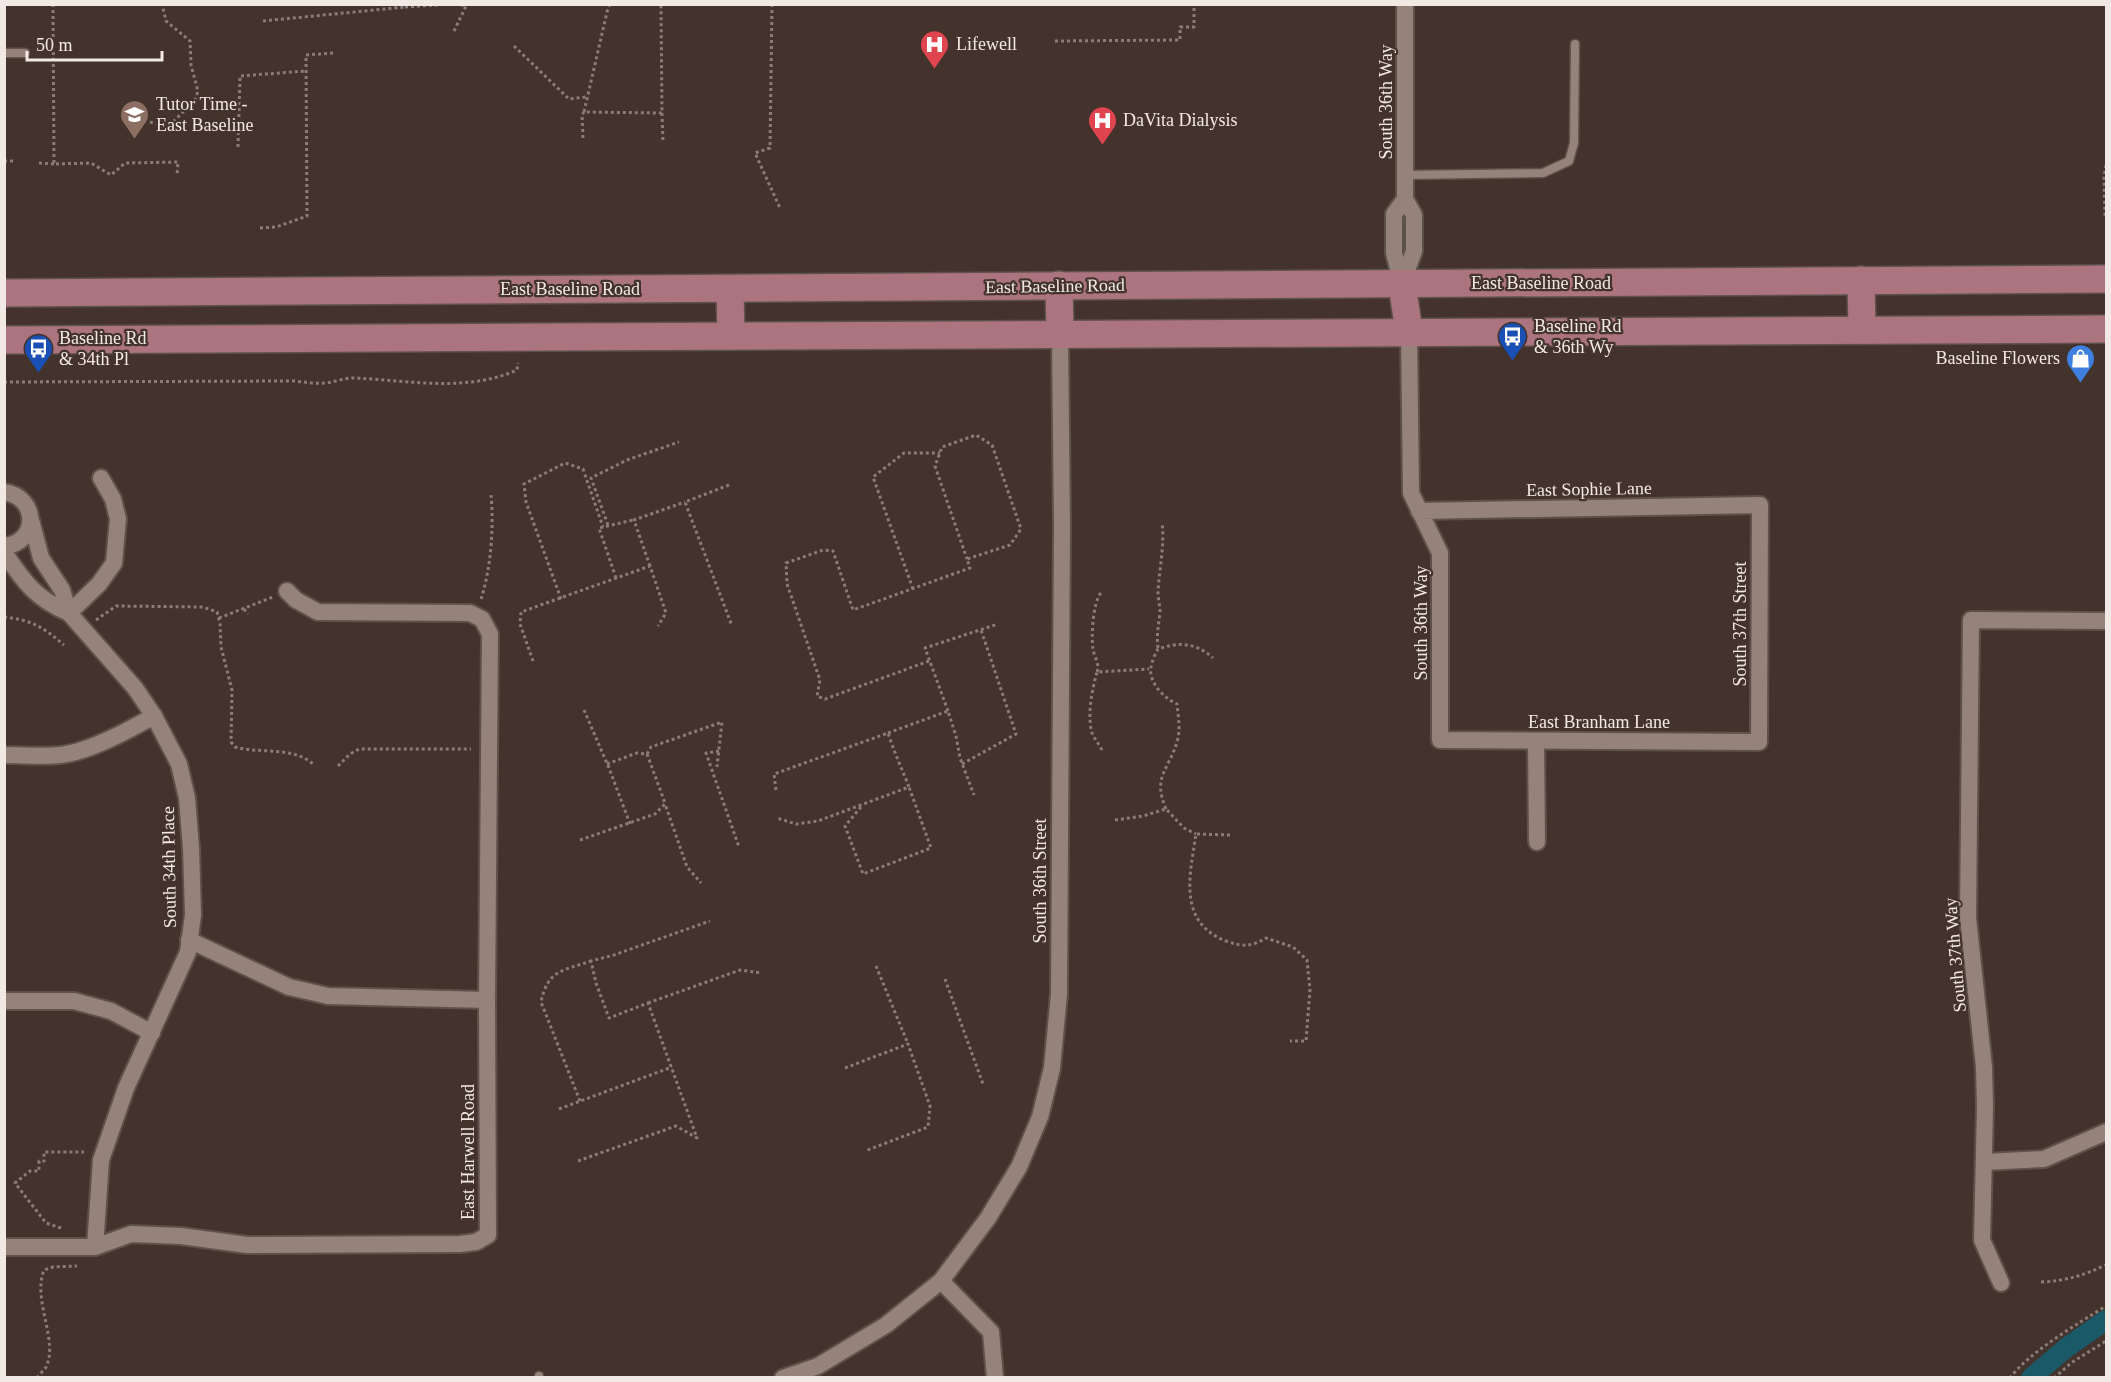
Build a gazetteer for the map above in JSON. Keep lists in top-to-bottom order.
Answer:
{
  "streets": {
    "main road": ["East Baseline Road"],
    "street": [
      "South 36th Way",
      "East Sophie Lane",
      "South 37th Street",
      "East Branham Lane",
      "South 34th Place",
      "South 36th Street",
      "South 37th Way",
      "East Harwell Road"
    ]
  },
  "crossings": [
    ["South 36th Way", "East Baseline Road"],
    ["South 36th Way", "East Sophie Lane"],
    ["South 36th Way", "East Branham Lane"],
    ["East Sophie Lane", "South 37th Street"],
    ["South 37th Street", "East Branham Lane"],
    ["South 34th Place", "East Harwell Road"]
  ],
  "places": {
    "hospital": ["Lifewell", "DaVita Dialysis"],
    "school or university": ["Tutor Time - East Baseline"],
    "bus stop": ["Baseline Rd & 36th Wy", "Baseline Rd & 34th Pl"],
    "shop": ["Baseline Flowers"]
  },
  "scale_bar": "50 m"
}
